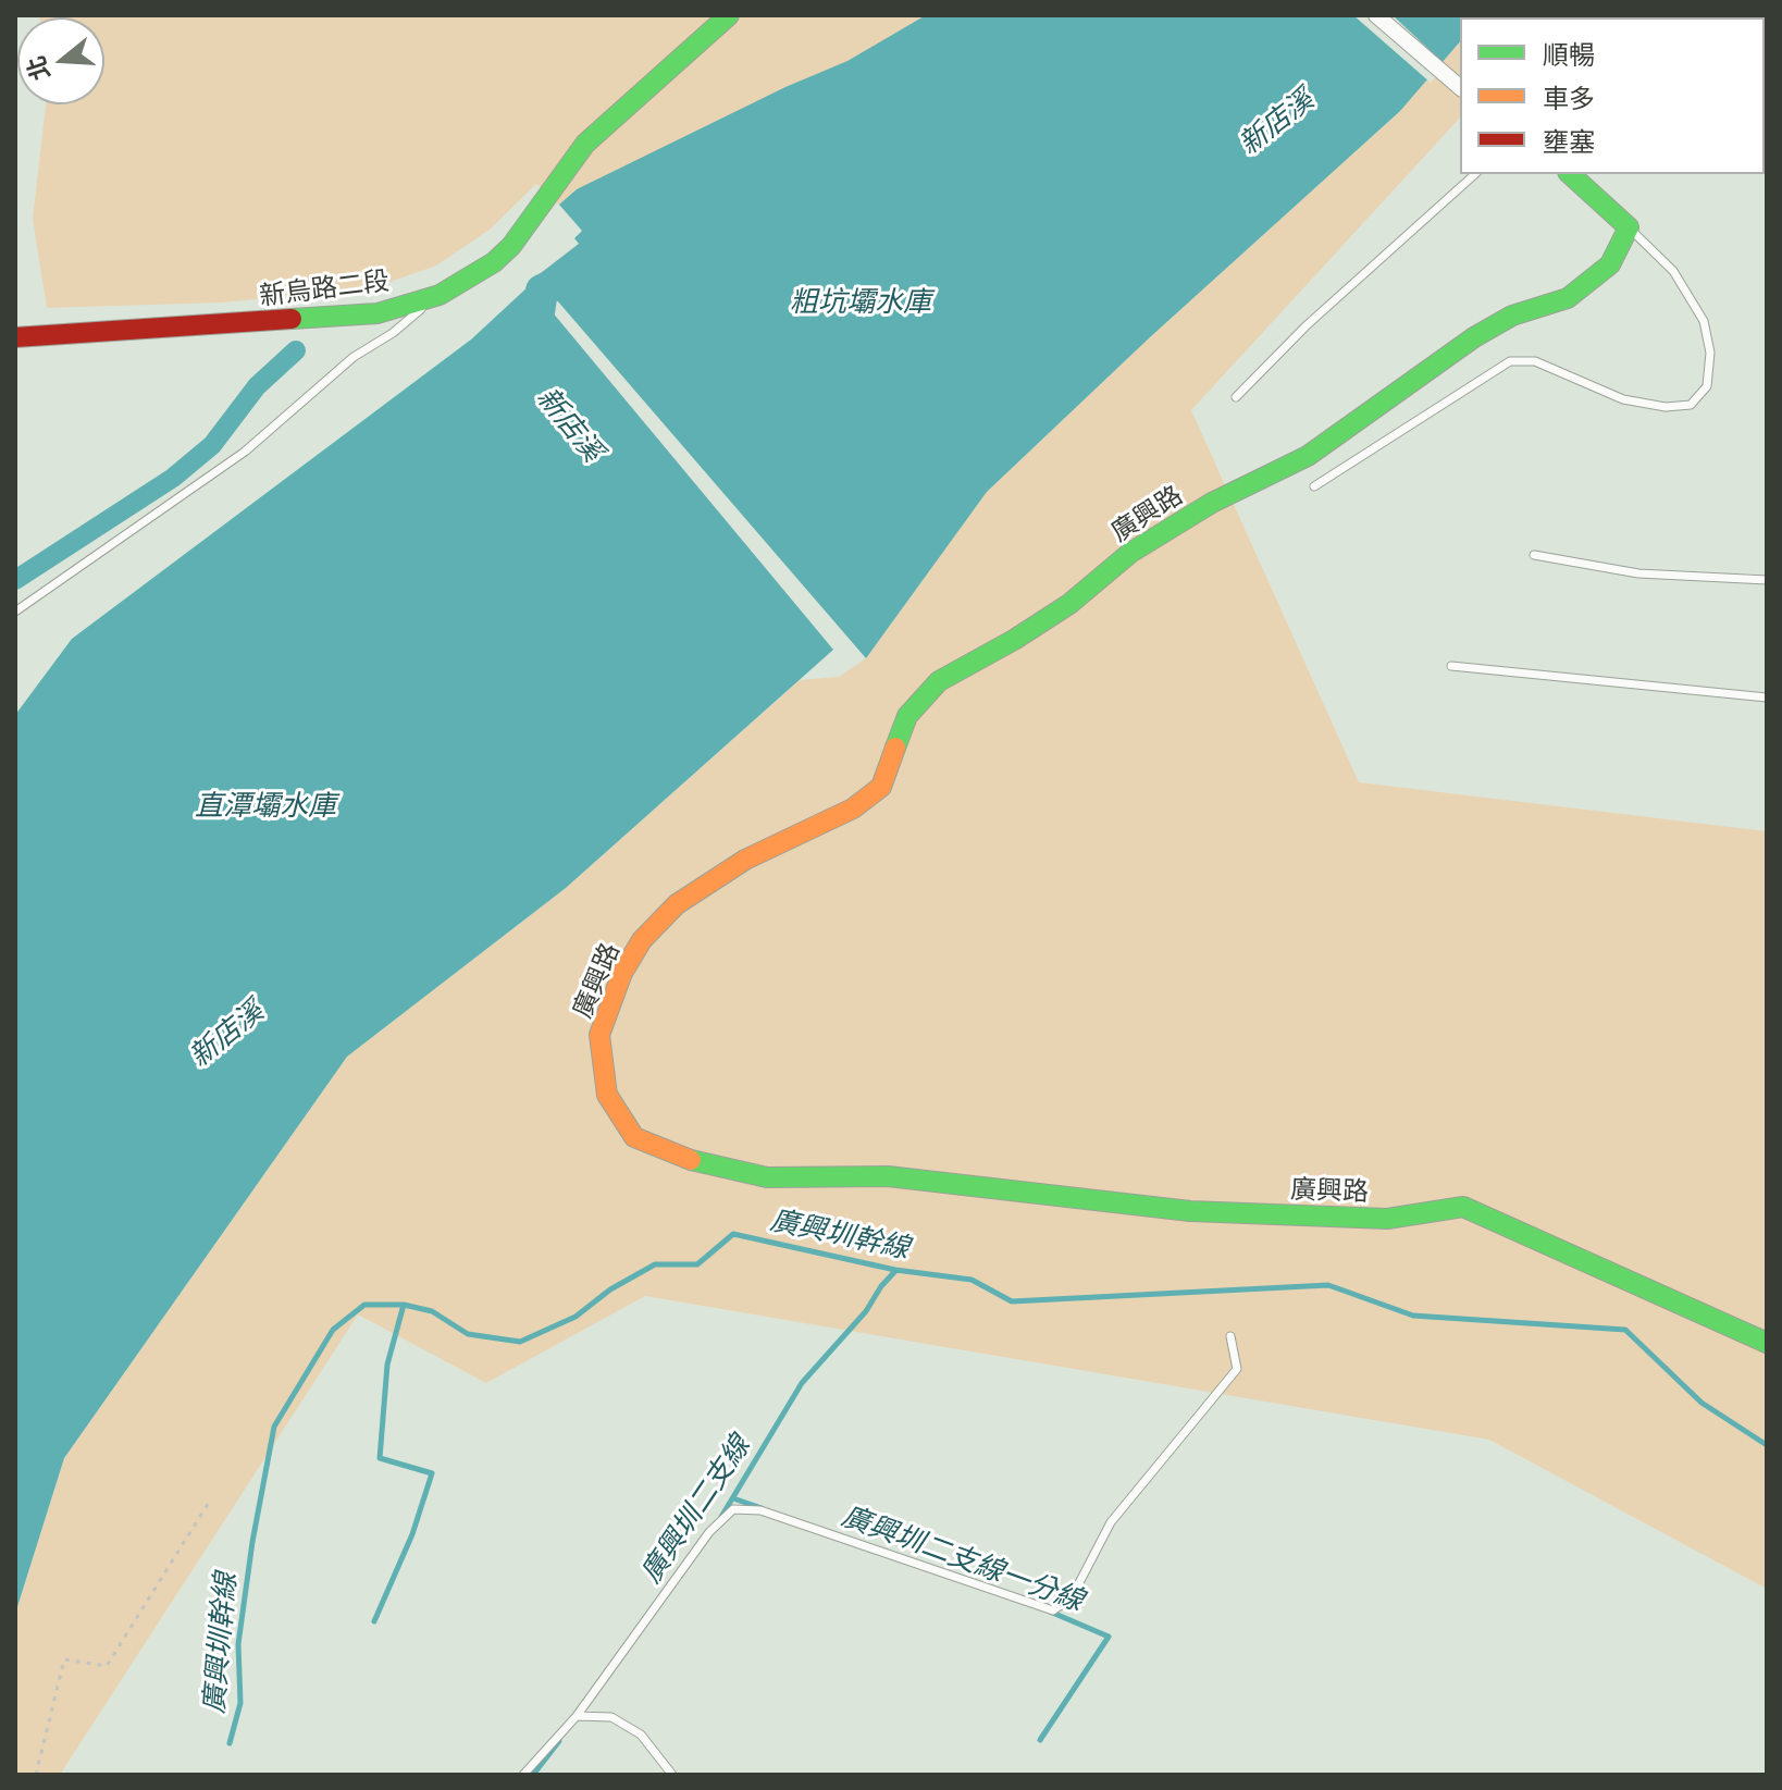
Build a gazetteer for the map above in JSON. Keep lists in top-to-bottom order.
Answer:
{
  "streets": {
    "street": ["新烏路二段", "廣興路"]
  },
  "water": [
    "新店溪",
    "粗坑壩水庫",
    "直潭壩水庫",
    "廣興圳幹線",
    "廣興圳二支線",
    "廣興圳二支線一分線"
  ],
  "legend": ["順暢", "車多", "壅塞"],
  "north": "left"
}
